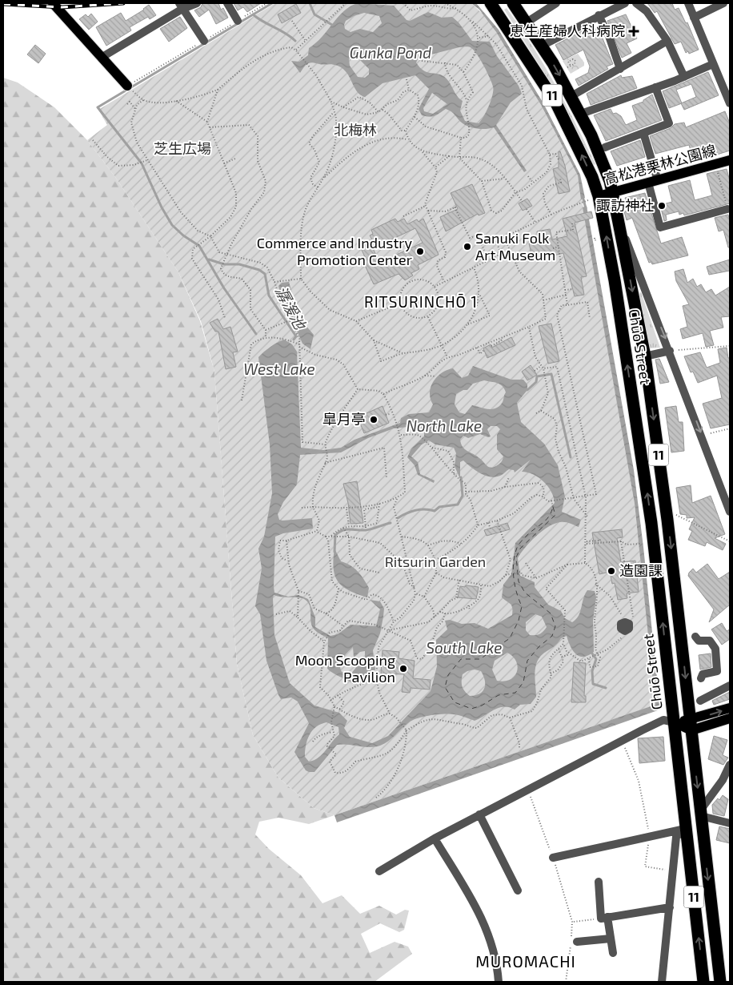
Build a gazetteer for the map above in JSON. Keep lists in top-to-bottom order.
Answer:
{
  "streets": {
    "highway": ["11", "Chūō Street"],
    "main road": ["高松港栗林公園線"]
  },
  "crossings": [
    ["11", "Chūō Street"],
    ["高松港栗林公園線", "Chūō Street"]
  ],
  "districts": ["RITSURINCHŌ 1", "MUROMACHI"],
  "water": [
    "Gunka Pond",
    "潺湲池",
    "West Lake",
    "North Lake",
    "South Lake"
  ],
  "parks": ["北梅林", "芝生広場", "Ritsurin Garden"],
  "places": {
    "health": ["恵生産婦人科病院"],
    "other": [
      "諏訪神社",
      "Sanuki Folk Art Museum",
      "Commerce and Industry Promotion Center",
      "皐月亭",
      "造園課",
      "Moon Scooping Pavilion"
    ]
  }
}
